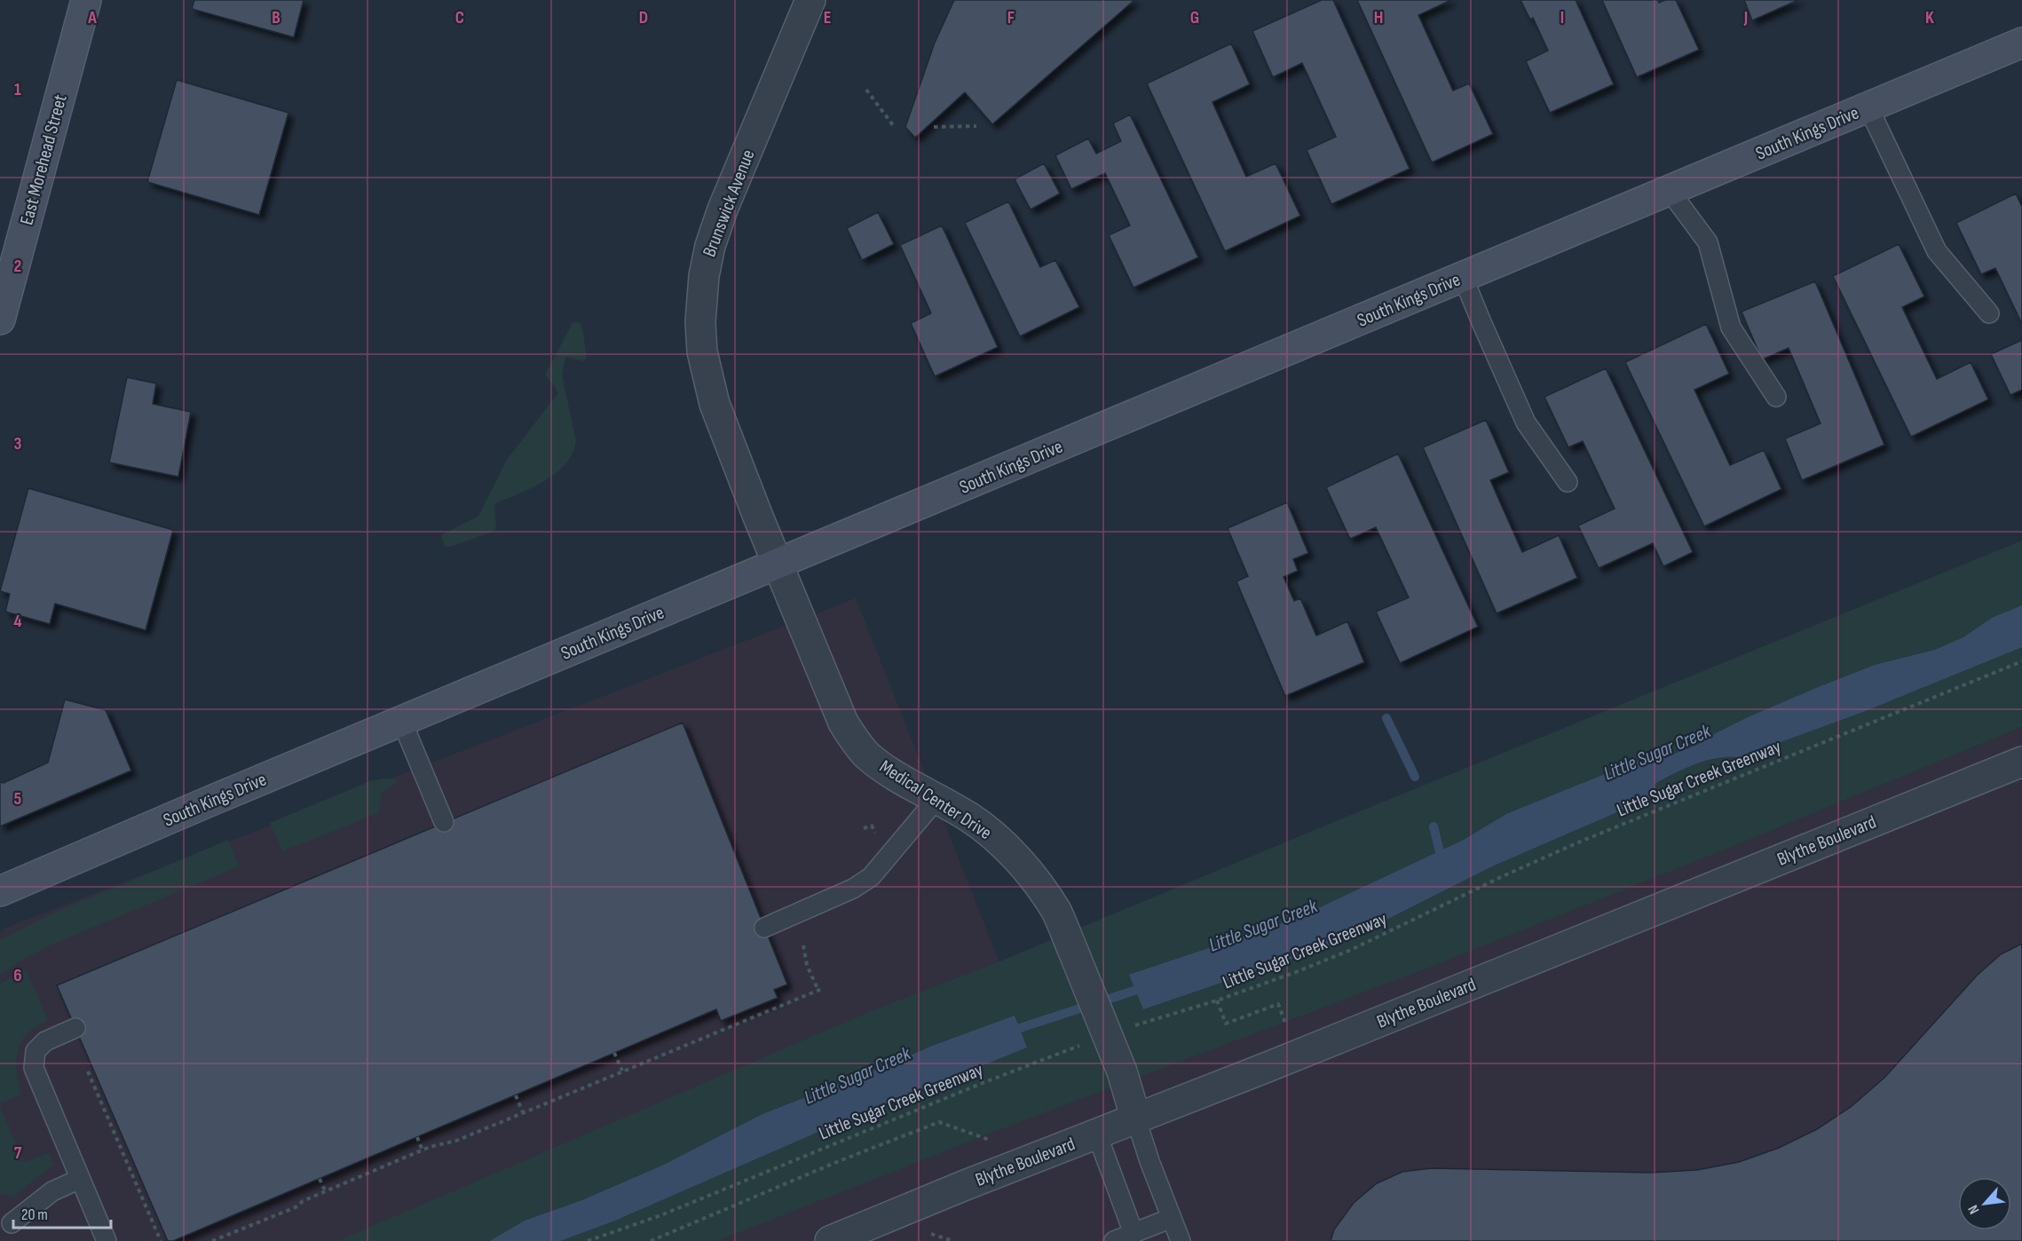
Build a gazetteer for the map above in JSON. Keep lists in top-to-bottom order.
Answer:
{
  "streets": {
    "street": [
      "South Kings Drive",
      "East Morehead Street",
      "Brunswick Avenue",
      "Medical Center Drive",
      "Blythe Boulevard"
    ],
    "path": ["Little Sugar Creek Greenway"]
  },
  "crossings": [
    ["South Kings Drive", "Brunswick Avenue"],
    ["South Kings Drive", "Medical Center Drive"],
    ["Brunswick Avenue", "Medical Center Drive"],
    ["Medical Center Drive", "Blythe Boulevard"]
  ],
  "water": ["Little Sugar Creek"],
  "scale_bar": "20 m",
  "north": "bottom left",
  "grid": {
    "columns": [
      "A",
      "B",
      "C",
      "D",
      "E",
      "F",
      "G",
      "H",
      "I",
      "J",
      "K"
    ],
    "rows": [
      "1",
      "2",
      "3",
      "4",
      "5",
      "6",
      "7"
    ]
  }
}
